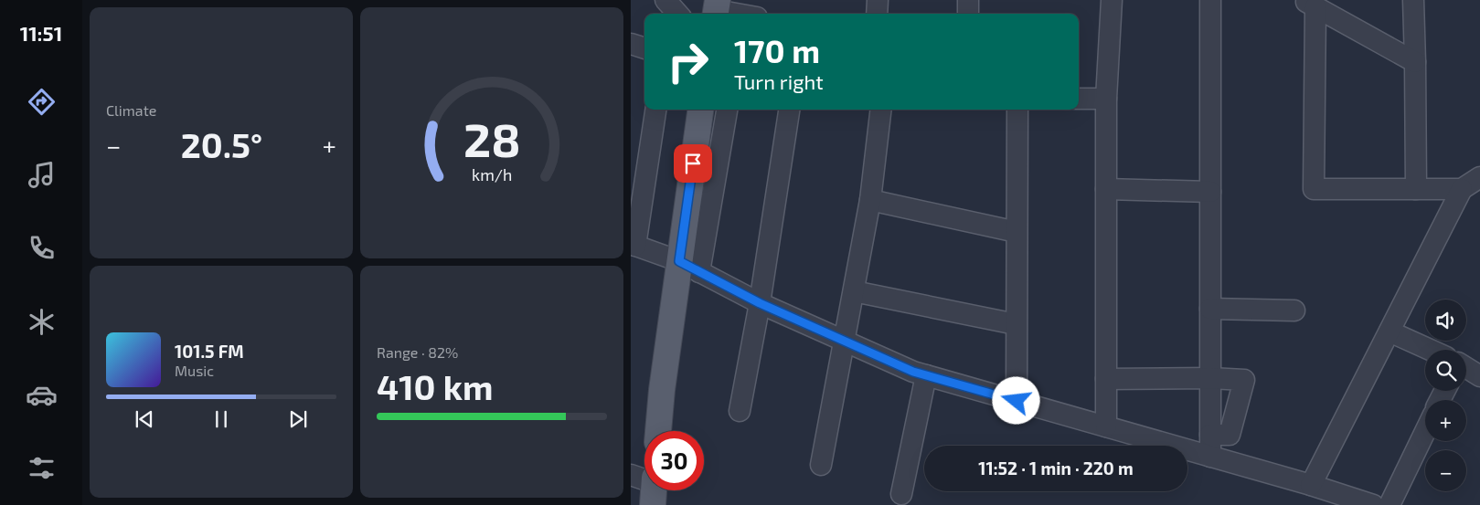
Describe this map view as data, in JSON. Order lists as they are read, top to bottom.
{
  "page": {
    "tabs": "11:51",
    "tile": [
      "Climate",
      ["Range · 82%", "410 km"]
    ],
    "turn": ["170 m", "Turn right"],
    "heat": ["−", "20.5°", "+"],
    "map_buttons": ["+", "−"],
    "song": ["101.5 FM", "Music"],
    "limit": "30",
    "trip": "11:52 · 1 min · 220 m",
    "gauge": ["28", "km/h"]
  }
}
